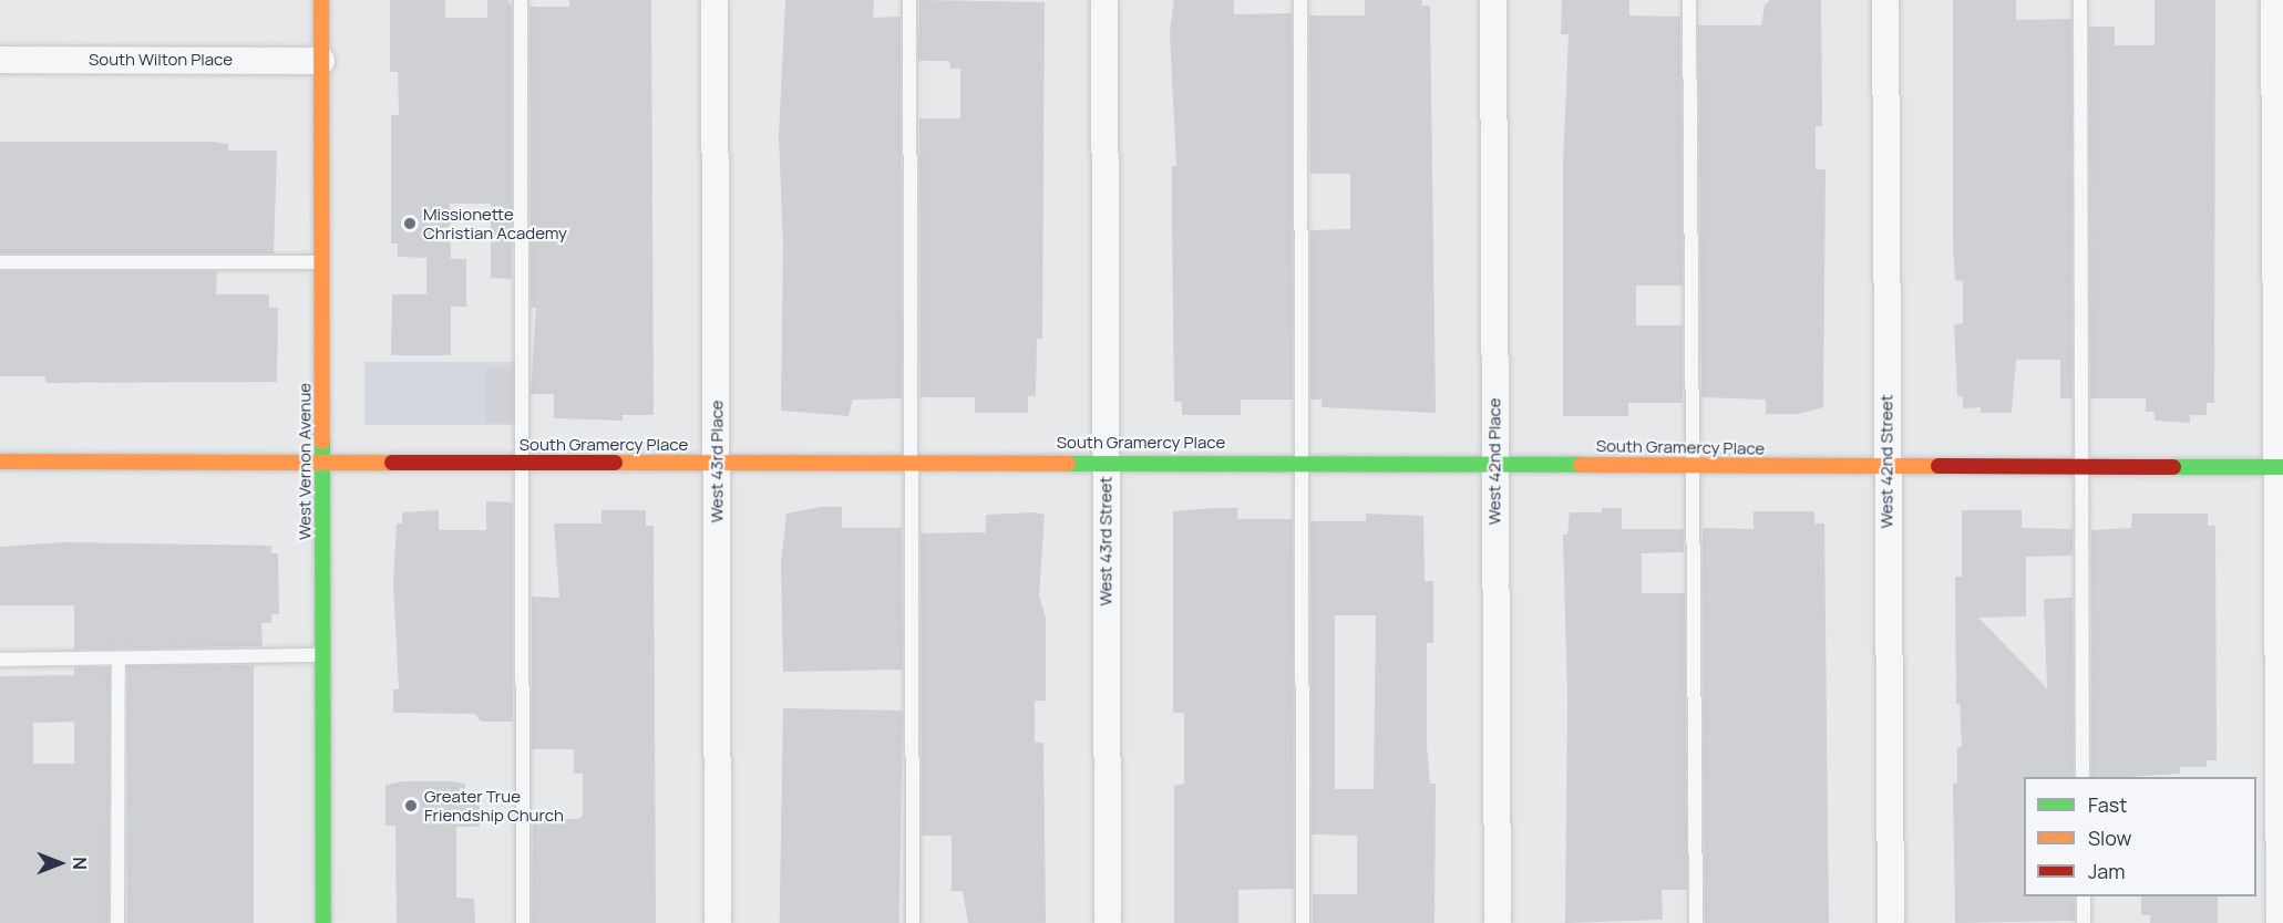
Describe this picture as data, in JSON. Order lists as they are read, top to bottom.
{
  "streets": {
    "street": [
      "South Wilton Place",
      "South Gramercy Place",
      "West Vernon Avenue",
      "West 43rd Place",
      "West 42nd Place",
      "West 42nd Street",
      "West 43rd Street"
    ]
  },
  "crossings": [
    ["South Wilton Place", "West Vernon Avenue"],
    ["South Gramercy Place", "West Vernon Avenue"],
    ["South Gramercy Place", "West 43rd Place"],
    ["South Gramercy Place", "West 42nd Place"],
    ["South Gramercy Place", "West 42nd Street"],
    ["South Gramercy Place", "West 43rd Street"]
  ],
  "places": ["Missionette Christian Academy", "Greater True Friendship Church"],
  "legend": ["Fast", "Slow", "Jam"],
  "north": "right"
}
